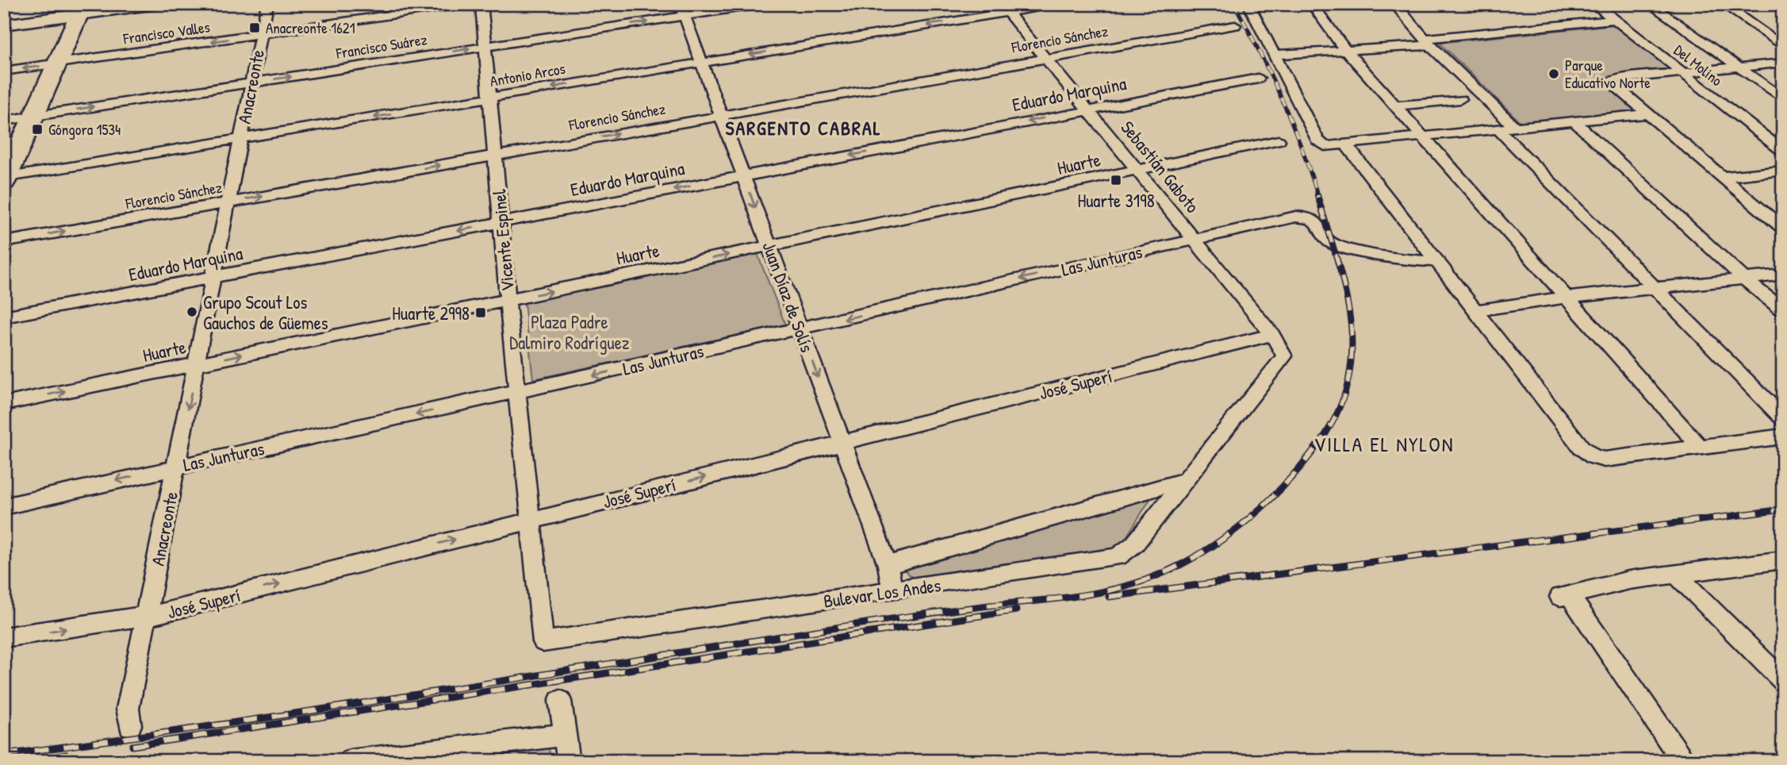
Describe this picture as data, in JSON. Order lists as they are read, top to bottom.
{
  "streets": {
    "street": [
      "Francisco Valles",
      "Florencio Sánchez",
      "Francisco Suárez",
      "Del Molino",
      "Antonio Arcos",
      "Anacreonte",
      "Eduardo Marquina",
      "Huarte",
      "Sebastián Gaboto",
      "Vicente Espinel",
      "Las Junturas",
      "Juan Díaz de Solís",
      "José Superí",
      "Bulevar Los Andes"
    ]
  },
  "crossings": [
    ["Francisco Valles", "Anacreonte"],
    ["Florencio Sánchez", "Anacreonte"],
    ["Florencio Sánchez", "Sebastián Gaboto"],
    ["Florencio Sánchez", "Vicente Espinel"],
    ["Florencio Sánchez", "Juan Díaz de Solís"],
    ["Francisco Suárez", "Anacreonte"],
    ["Francisco Suárez", "Vicente Espinel"],
    ["Francisco Suárez", "Juan Díaz de Solís"],
    ["Antonio Arcos", "Anacreonte"],
    ["Antonio Arcos", "Sebastián Gaboto"],
    ["Antonio Arcos", "Vicente Espinel"],
    ["Antonio Arcos", "Juan Díaz de Solís"],
    ["Anacreonte", "Eduardo Marquina"],
    ["Anacreonte", "Huarte"],
    ["Anacreonte", "Las Junturas"],
    ["Anacreonte", "José Superí"],
    ["Eduardo Marquina", "Sebastián Gaboto"],
    ["Eduardo Marquina", "Vicente Espinel"],
    ["Eduardo Marquina", "Juan Díaz de Solís"],
    ["Huarte", "Sebastián Gaboto"],
    ["Huarte", "Vicente Espinel"],
    ["Huarte", "Juan Díaz de Solís"],
    ["Sebastián Gaboto", "Las Junturas"],
    ["Sebastián Gaboto", "José Superí"],
    ["Sebastián Gaboto", "Bulevar Los Andes"],
    ["Vicente Espinel", "Las Junturas"],
    ["Vicente Espinel", "José Superí"],
    ["Vicente Espinel", "Bulevar Los Andes"],
    ["Las Junturas", "Juan Díaz de Solís"],
    ["Juan Díaz de Solís", "José Superí"],
    ["Juan Díaz de Solís", "Bulevar Los Andes"]
  ],
  "one_way": [
    "Francisco Valles",
    "Florencio Sánchez",
    "Francisco Suárez",
    "Antonio Arcos",
    "Eduardo Marquina",
    "Huarte",
    "Las Junturas",
    "José Superí"
  ],
  "districts": ["SARGENTO CABRAL", "VILLA EL NYLON"],
  "parks": ["Plaza Padre Dalmiro Rodríguez"],
  "places": {
    "transit": [
      "Anacreonte 1621",
      "Góngora 1534",
      "Huarte 3198",
      "Huarte 2998"
    ],
    "other": ["Parque Educativo Norte", "Grupo Scout Los Gauchos de Güemes"]
  }
}
